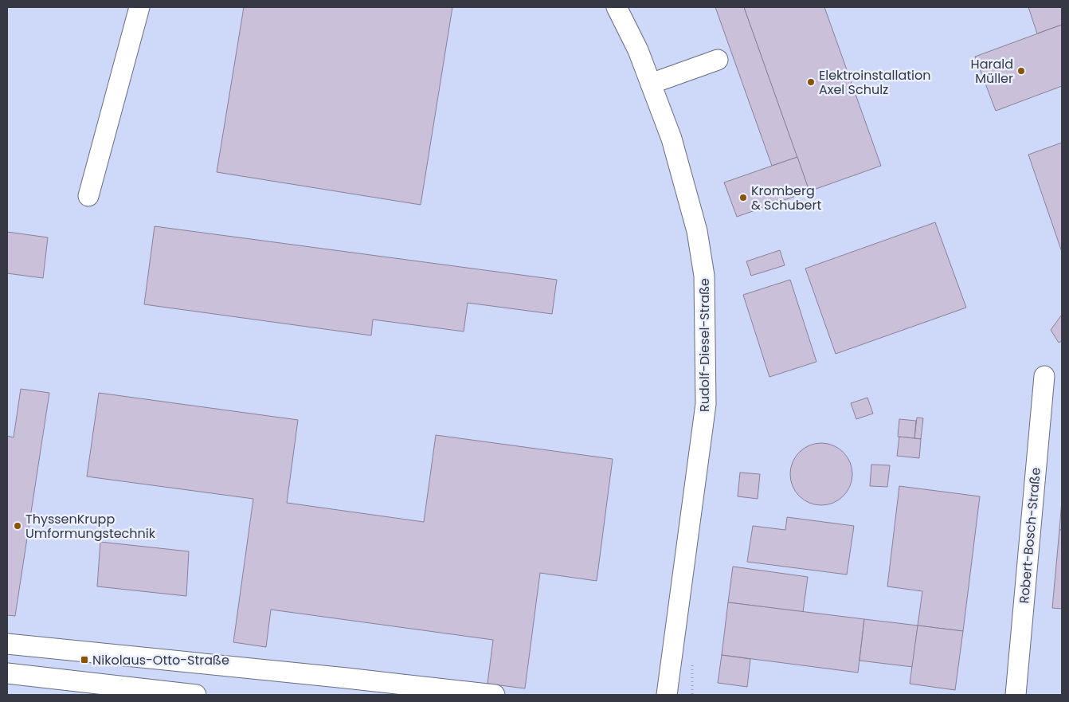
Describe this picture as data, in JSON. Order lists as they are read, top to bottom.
{
  "streets": {
    "street": ["Rudolf-Diesel-Straße", "Robert-Bosch-Straße"]
  },
  "places": {
    "other": [
      "Harald Müller",
      "Elektroinstallation Axel Schulz",
      "Kromberg & Schubert",
      "ThyssenKrupp Umformungstechnik"
    ],
    "transit": ["Nikolaus-Otto-Straße"]
  }
}
